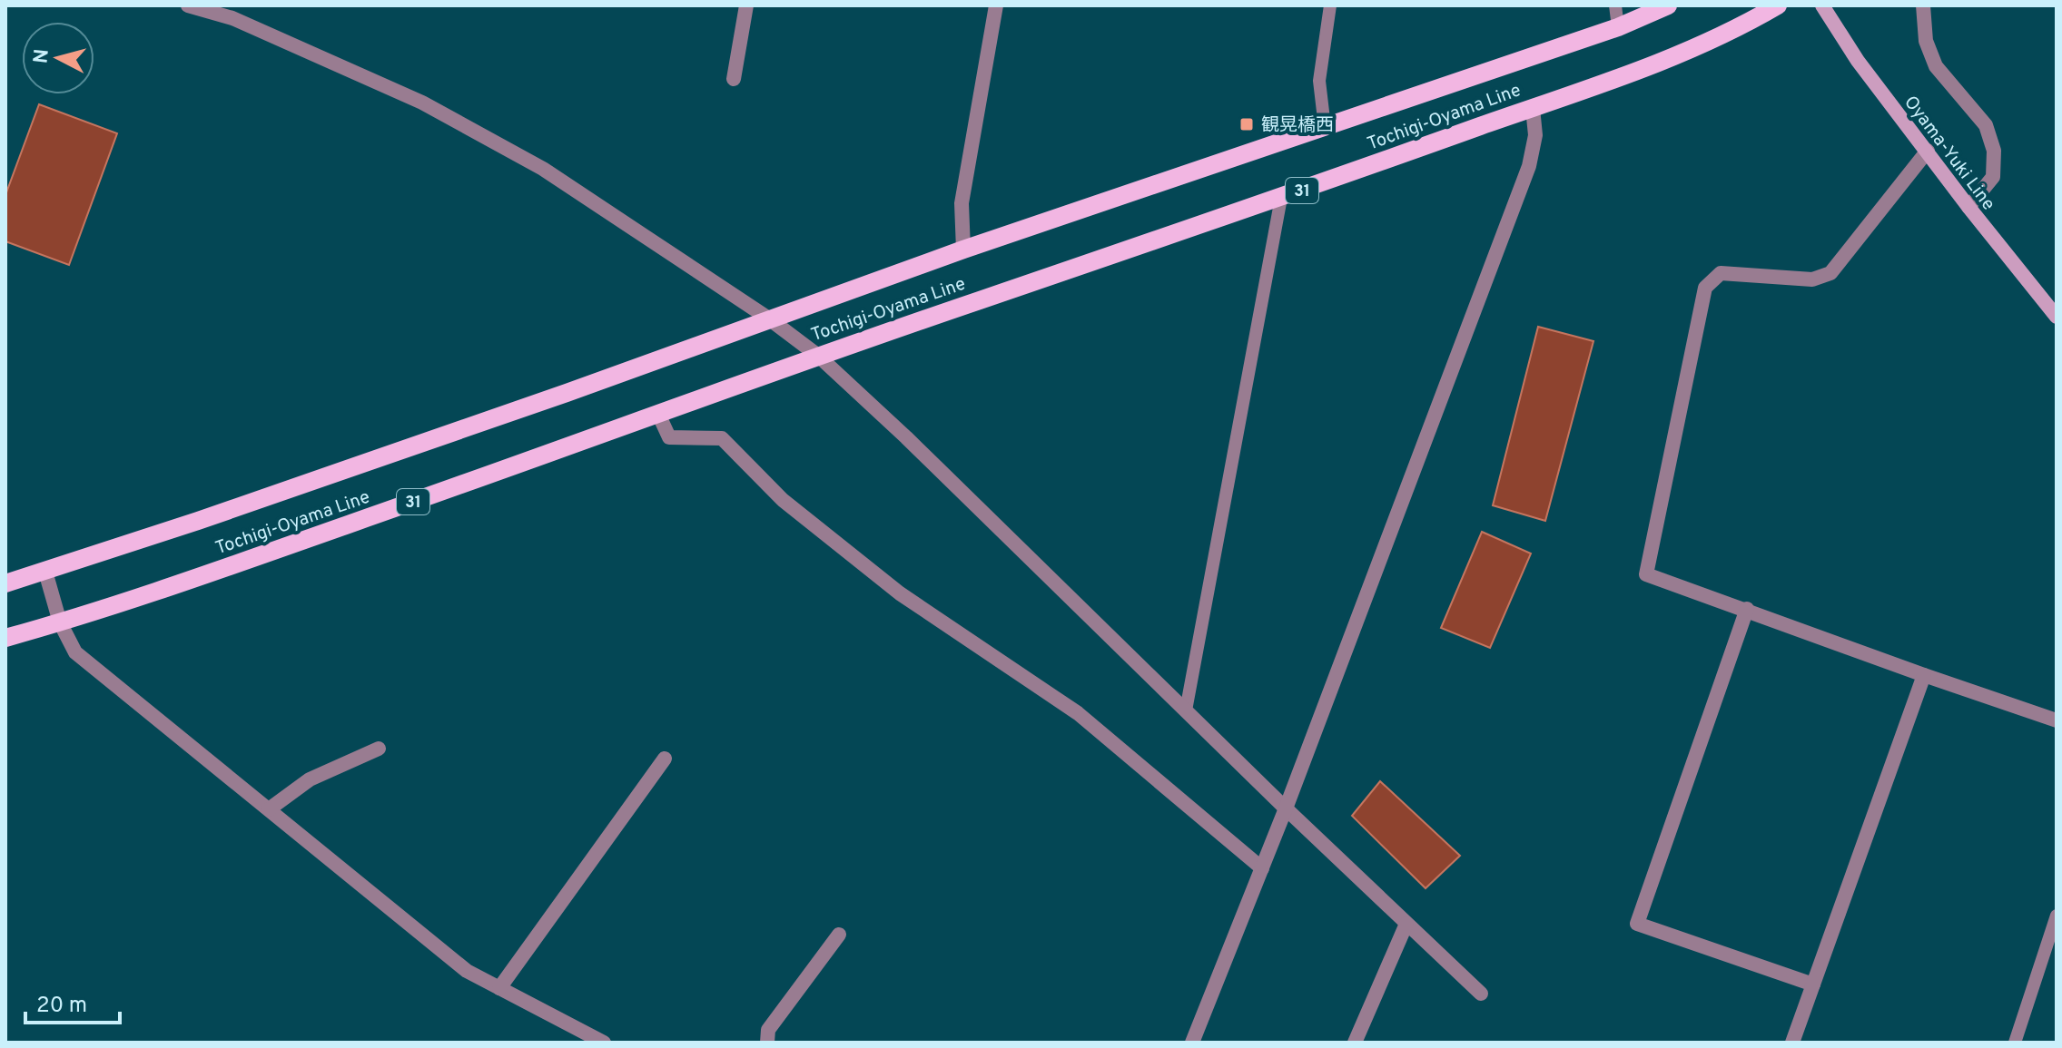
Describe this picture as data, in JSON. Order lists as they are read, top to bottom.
{
  "streets": {
    "main road": ["Tochigi-Oyama Line", "Oyama-Yuki Line", "31"]
  },
  "places": {
    "transit": ["観晃橋西"]
  },
  "scale_bar": "20 m",
  "north": "left"
}
